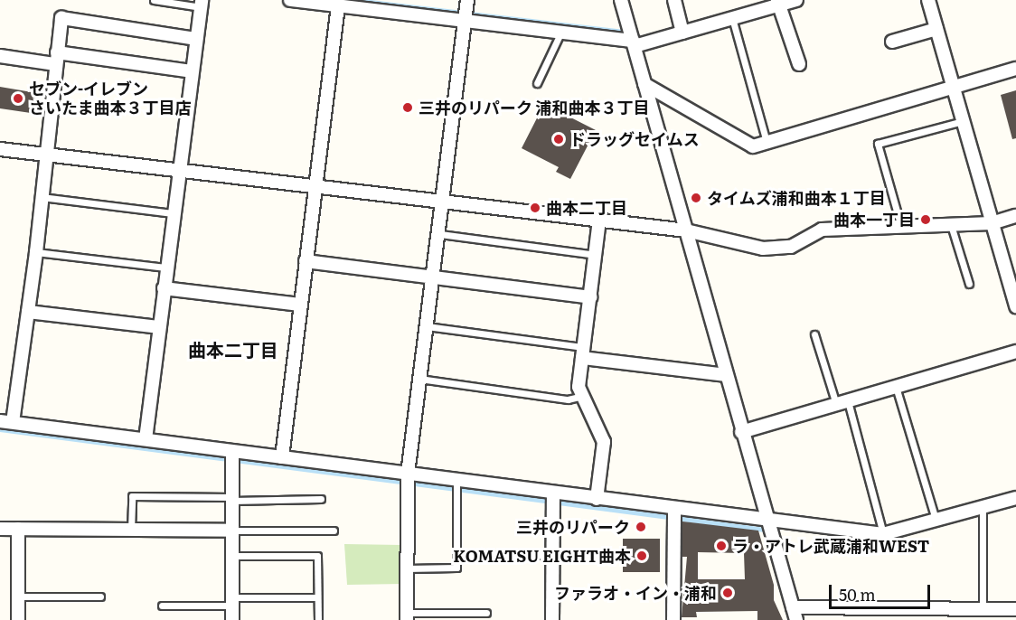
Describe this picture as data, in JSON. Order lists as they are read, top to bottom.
{
  "districts": ["曲本二丁目"],
  "places": [
    "セブン-イレブン さいたま曲本３丁目店",
    "三井のリパーク 浦和曲本３丁目",
    "ドラッグセイムス",
    "タイムズ浦和曲本１丁目",
    "曲本二丁目",
    "曲本一丁目",
    "三井のリパーク",
    "ラ・アトレ武蔵浦和WEST",
    "KOMATSU EIGHT曲本",
    "ファラオ・イン・浦和"
  ],
  "scale_bar": "50 m"
}
